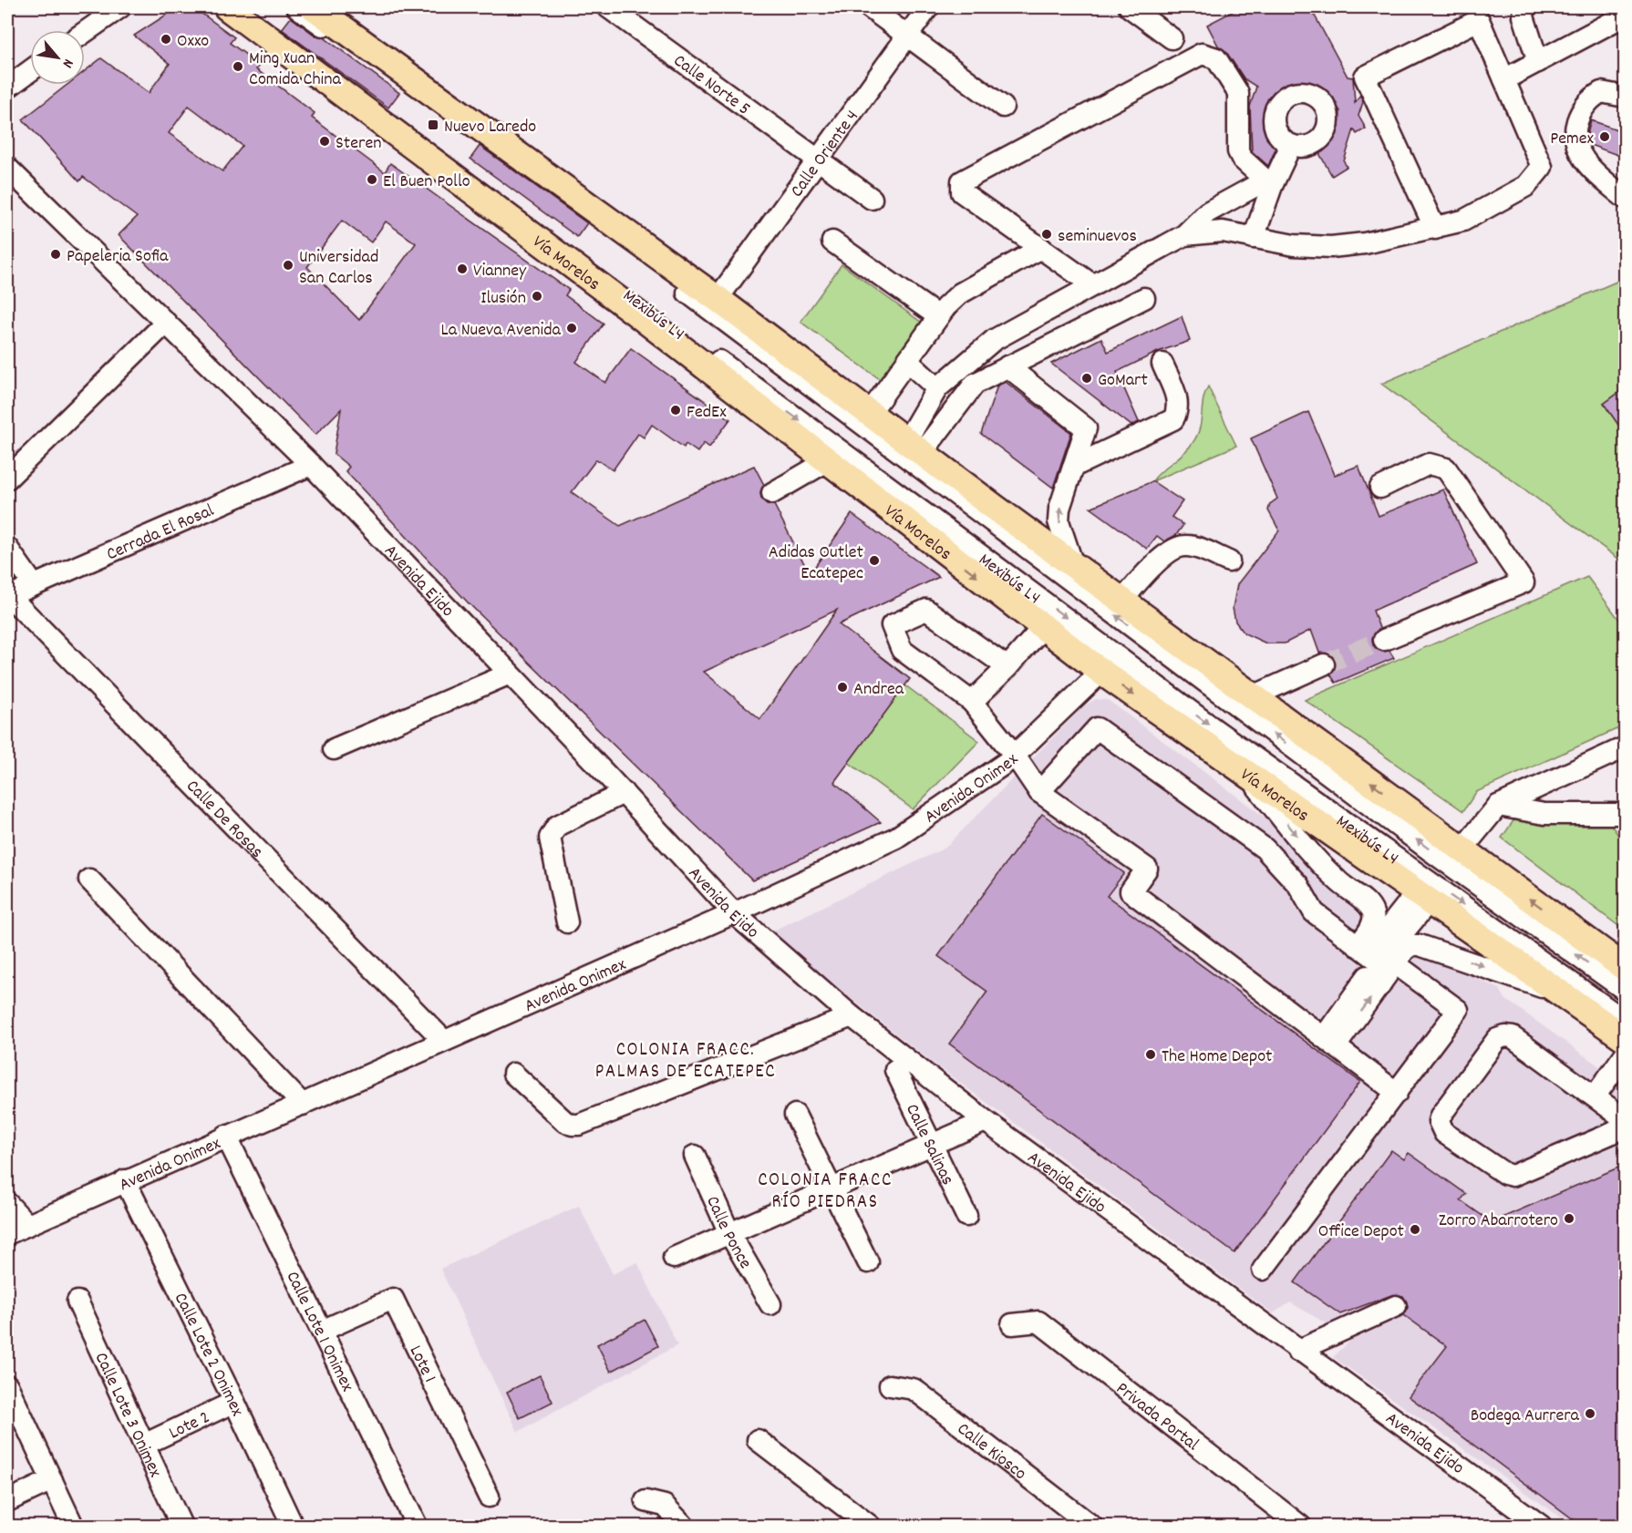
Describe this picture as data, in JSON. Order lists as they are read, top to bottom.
{
  "streets": {
    "main road": ["Vía Morelos"],
    "street": [
      "Calle Norte 5",
      "Calle Oriente 4",
      "Mexibús L4",
      "Cerrada El Rosal",
      "Avenida Ejido",
      "Avenida Onimex",
      "Calle De Rosas",
      "Calle Salinas",
      "Calle Ponce",
      "Calle Lote 1 Onimex",
      "Calle Lote 2 Onimex",
      "Lote 1",
      "Calle Lote 3 Onimex",
      "Privada Portal",
      "Lote 2",
      "Calle Kiosco"
    ]
  },
  "crossings": [
    ["Calle Norte 5", "Calle Oriente 4"],
    ["Vía Morelos", "Mexibús L4"],
    ["Vía Morelos", "Avenida Onimex"],
    ["Cerrada El Rosal", "Avenida Ejido"],
    ["Cerrada El Rosal", "Calle De Rosas"],
    ["Avenida Ejido", "Avenida Onimex"],
    ["Avenida Onimex", "Calle De Rosas"],
    ["Avenida Onimex", "Calle Lote 1 Onimex"],
    ["Avenida Onimex", "Calle Lote 2 Onimex"],
    ["Calle Lote 1 Onimex", "Lote 1"],
    ["Calle Lote 2 Onimex", "Lote 2"],
    ["Calle Lote 3 Onimex", "Lote 2"]
  ],
  "districts": ["COLONIA FRACC. PALMAS DE ECATEPEC", "COLONIA FRACC RÍO PIEDRAS"],
  "places": {
    "other": [
      "Oxxo",
      "Ming Xuan Comida China",
      "Pemex",
      "Steren",
      "El Buen Pollo",
      "seminuevos",
      "Papeleria Sofia",
      "Universidad San Carlos",
      "Vianney",
      "Ilusión",
      "La Nueva Avenida",
      "GoMart",
      "FedEx",
      "Adidas Outlet Ecatepec",
      "Andrea",
      "The Home Depot",
      "Zorro Abarrotero",
      "Office Depot",
      "Bodega Aurrera"
    ],
    "transit": ["Nuevo Laredo"]
  },
  "north": "bottom right"
}
